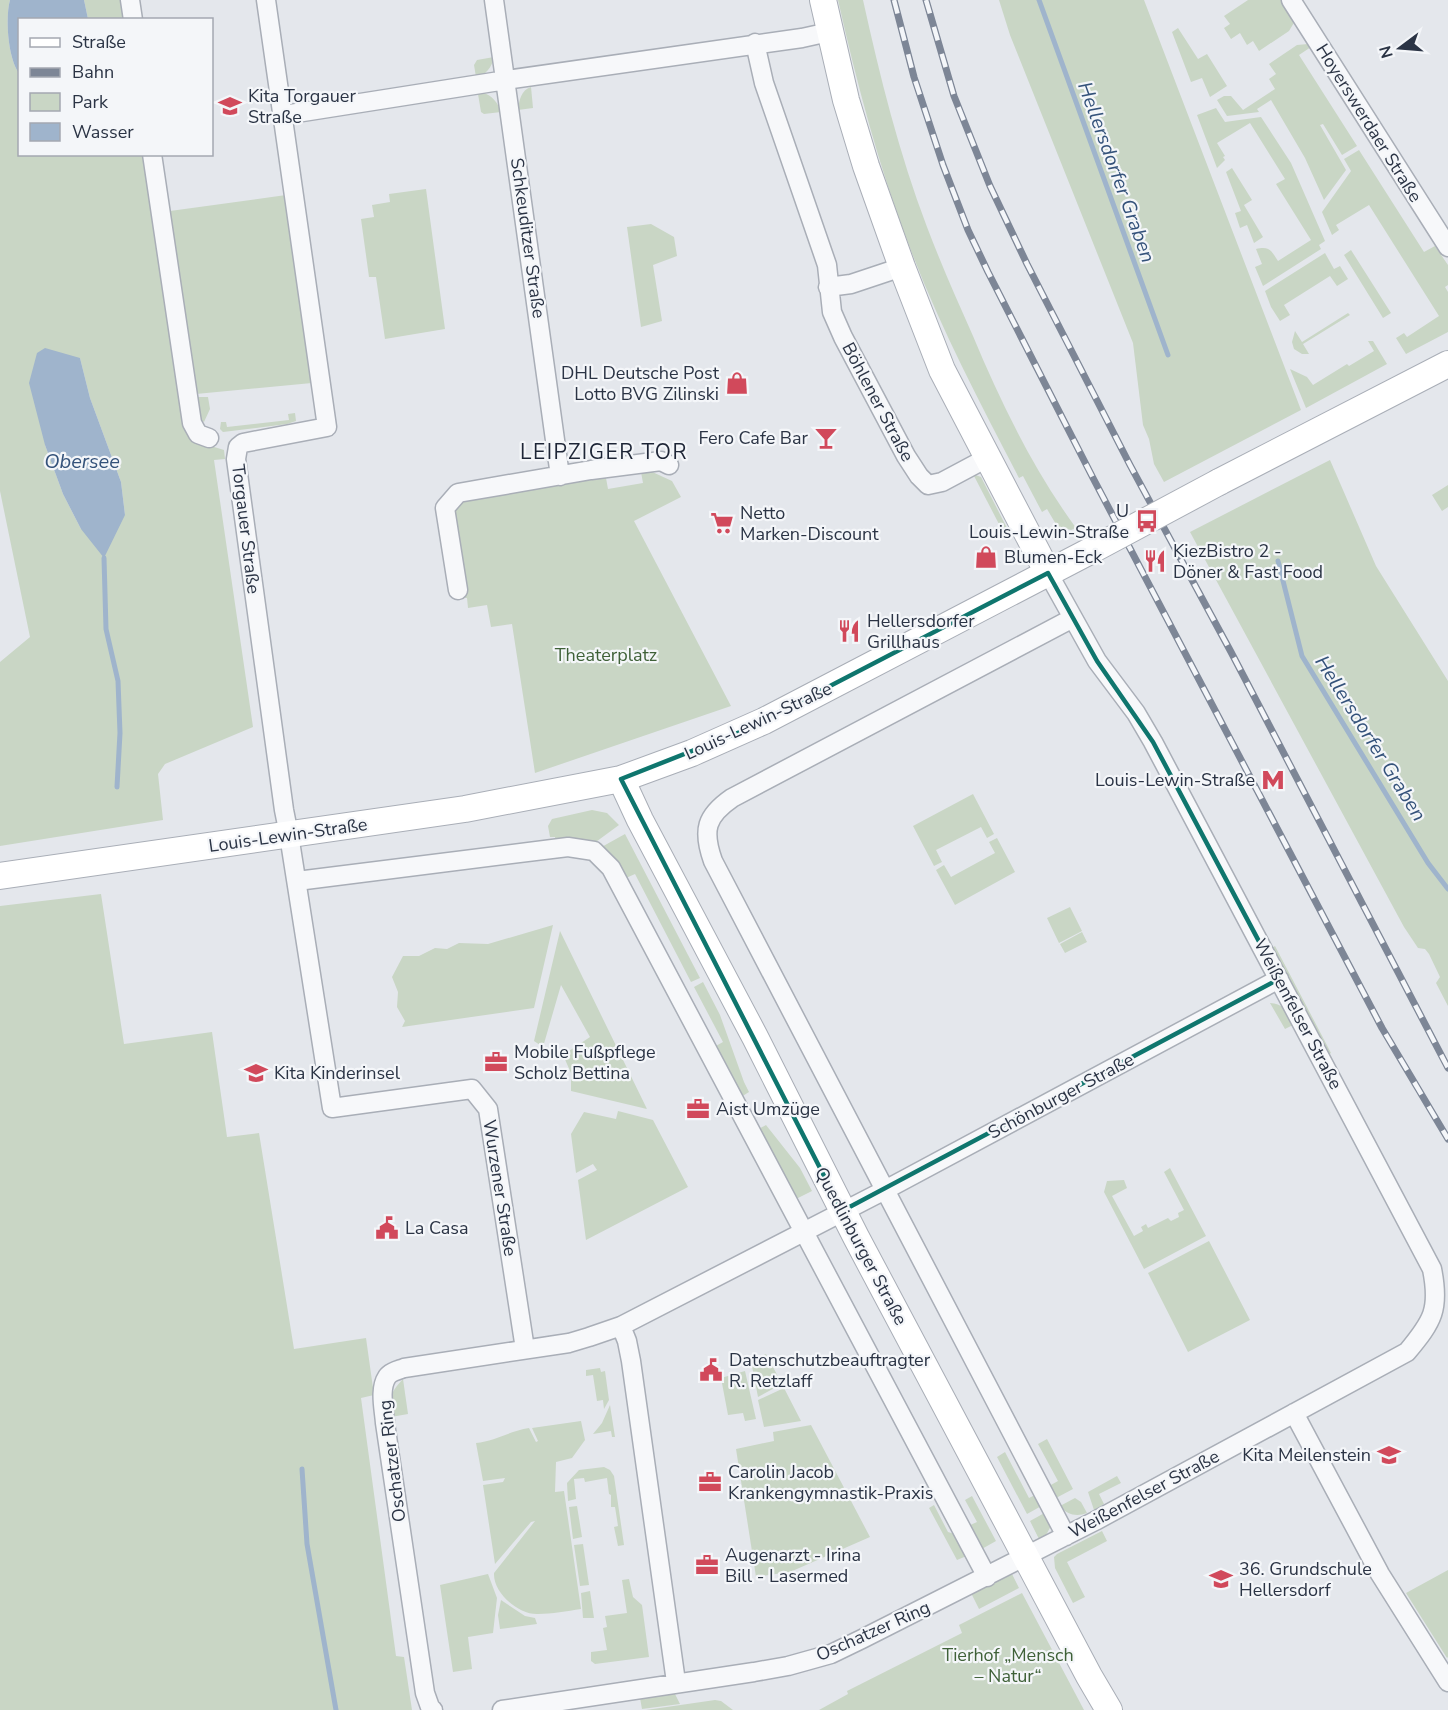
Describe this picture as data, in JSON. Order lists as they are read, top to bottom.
{
  "streets": {
    "street": [
      "Hoyerswerdaer Straße",
      "Schkeuditzer Straße",
      "Böhlener Straße",
      "Torgauer Straße",
      "Louis-Lewin-Straße",
      "Weißenfelser Straße",
      "Schönburger Straße",
      "Wurzener Straße",
      "Quedlinburger Straße",
      "Oschatzer Ring"
    ]
  },
  "crossings": [
    ["Torgauer Straße", "Louis-Lewin-Straße"],
    ["Torgauer Straße", "Wurzener Straße"],
    ["Louis-Lewin-Straße", "Weißenfelser Straße"],
    ["Louis-Lewin-Straße", "Wurzener Straße"],
    ["Louis-Lewin-Straße", "Quedlinburger Straße"],
    ["Weißenfelser Straße", "Schönburger Straße"],
    ["Weißenfelser Straße", "Quedlinburger Straße"],
    ["Weißenfelser Straße", "Oschatzer Ring"],
    ["Schönburger Straße", "Quedlinburger Straße"],
    ["Schönburger Straße", "Oschatzer Ring"],
    ["Wurzener Straße", "Oschatzer Ring"],
    ["Quedlinburger Straße", "Oschatzer Ring"]
  ],
  "districts": ["LEIPZIGER TOR"],
  "water": ["Hellersdorfer Graben", "Obersee"],
  "parks": ["Theaterplatz", "Tierhof „Mensch – Natur“"],
  "places": {
    "school or university": [
      "Kita Torgauer Straße",
      "Kita Kinderinsel",
      "Kita Meilenstein",
      "36. Grundschule Hellersdorf"
    ],
    "shop": ["DHL Deutsche Post Lotto BVG Zilinski", "Blumen-Eck"],
    "bar": ["Fero Cafe Bar"],
    "bus stop": ["U Louis-Lewin-Straße"],
    "supermarket": ["Netto Marken-Discount"],
    "restaurant": ["KiezBistro 2 - Döner & Fast Food", "Hellersdorfer Grillhaus"],
    "metro station": ["Louis-Lewin-Straße"],
    "office": [
      "Mobile Fußpflege Scholz Bettina",
      "Aist Umzüge",
      "Carolin Jacob Krankengymnastik-Praxis",
      "Augenarzt - Irina Bill - Lasermed"
    ],
    "public building": ["La Casa", "Datenschutzbeauftragter R. Retzlaff"]
  },
  "legend": [
    "Straße",
    "Bahn",
    "Park",
    "Wasser"
  ],
  "north": "left"
}
